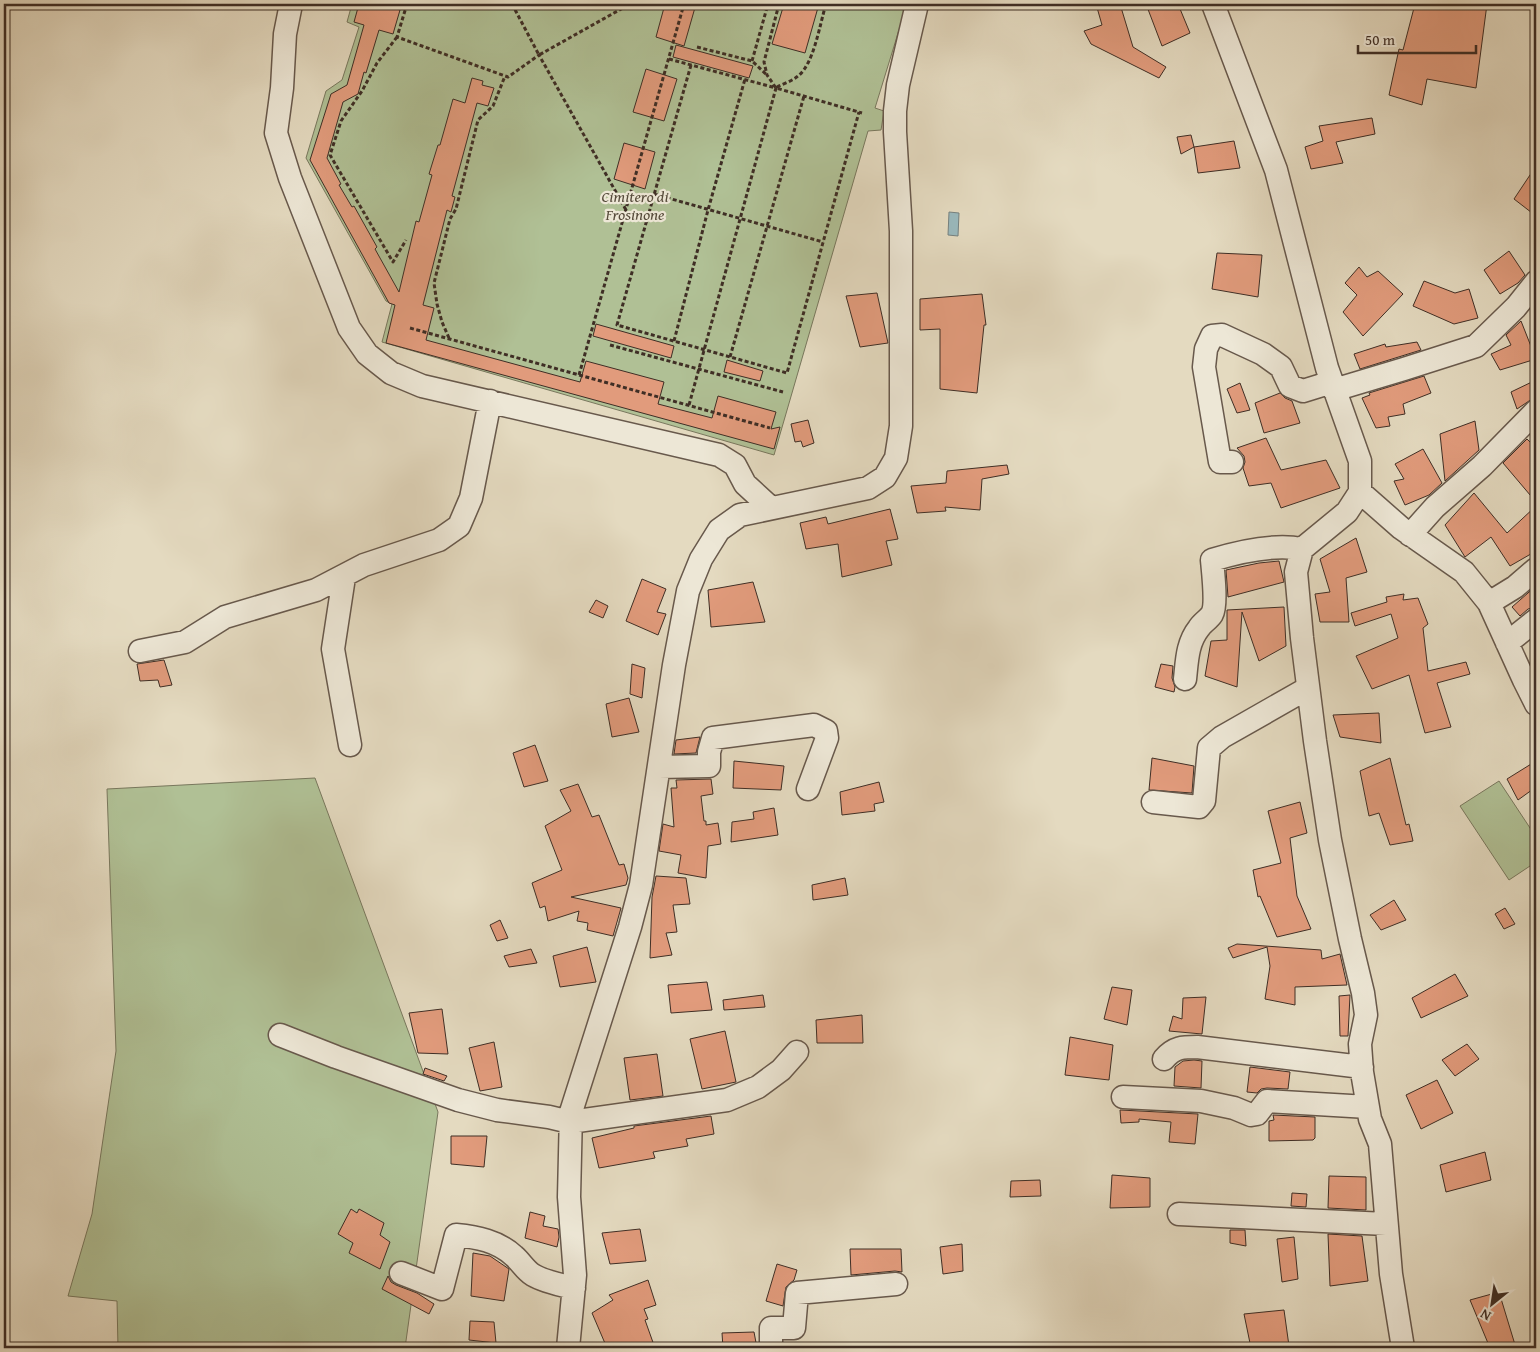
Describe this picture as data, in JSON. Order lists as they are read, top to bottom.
{
  "parks": ["Cimitero di Frosinone"],
  "scale_bar": "50 m",
  "north": "bottom left"
}
